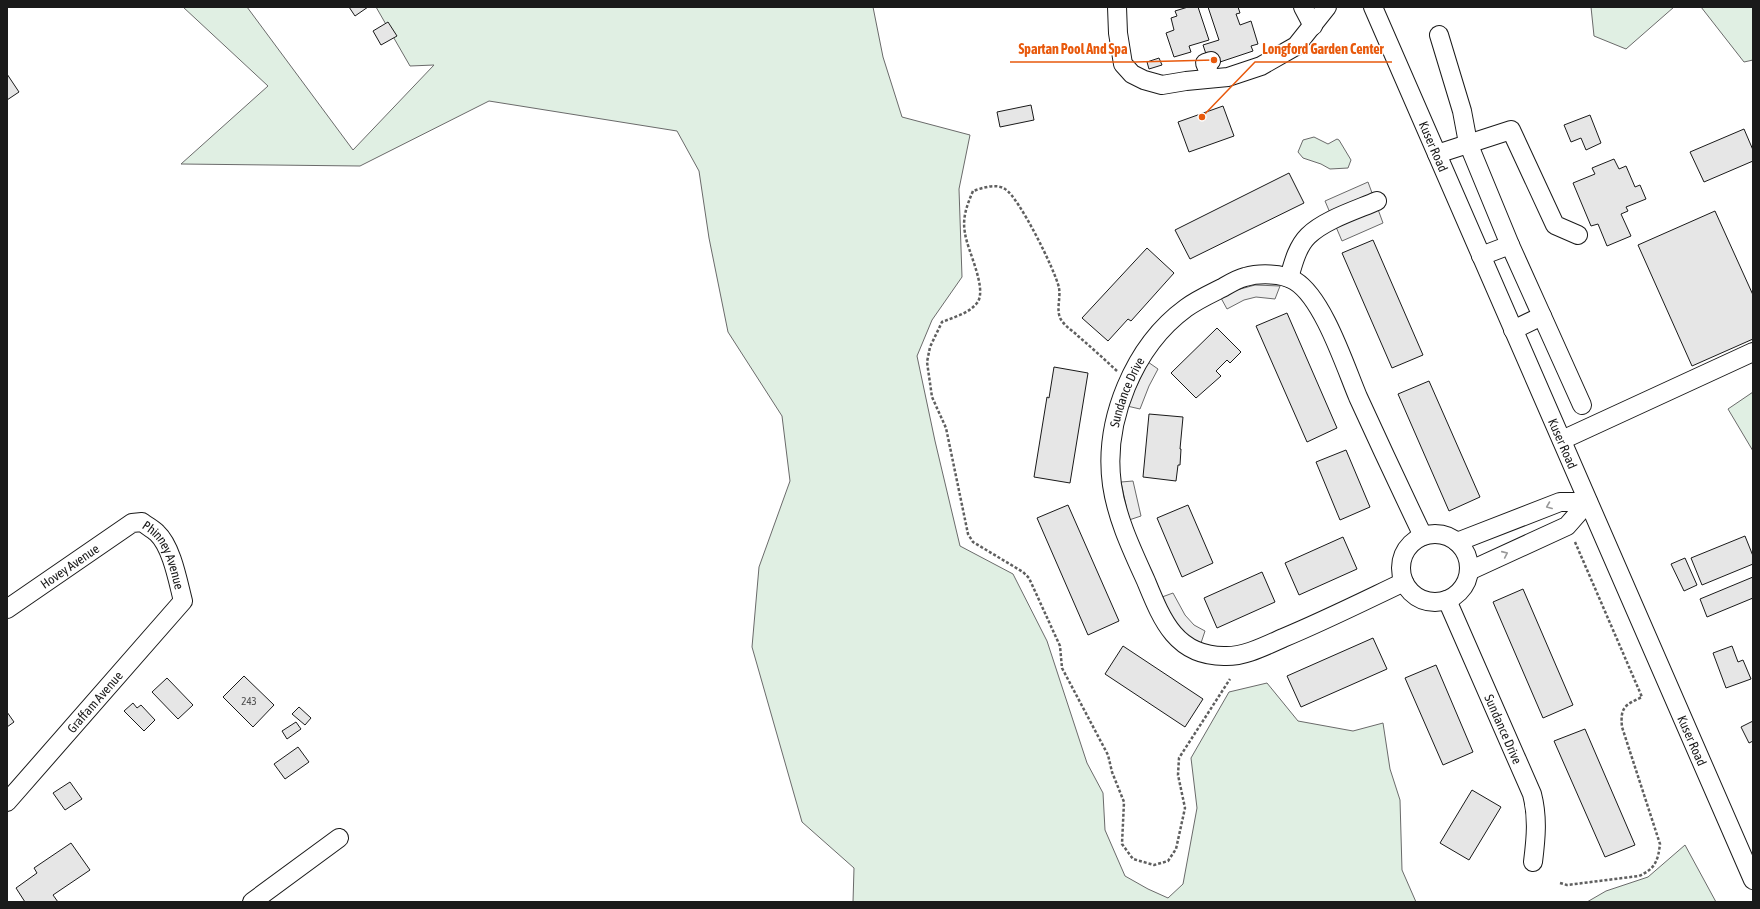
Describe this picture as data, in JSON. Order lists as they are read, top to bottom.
{
  "streets": {
    "street": [
      "Kuser Road",
      "Sundance Drive",
      "Phinney Avenue",
      "Hovey Avenue",
      "Graffam Avenue"
    ]
  },
  "crossings": [
    ["Phinney Avenue", "Hovey Avenue"],
    ["Phinney Avenue", "Graffam Avenue"]
  ],
  "places": ["Spartan Pool And Spa", "Longford Garden Center"],
  "house_numbers": ["243"]
}
